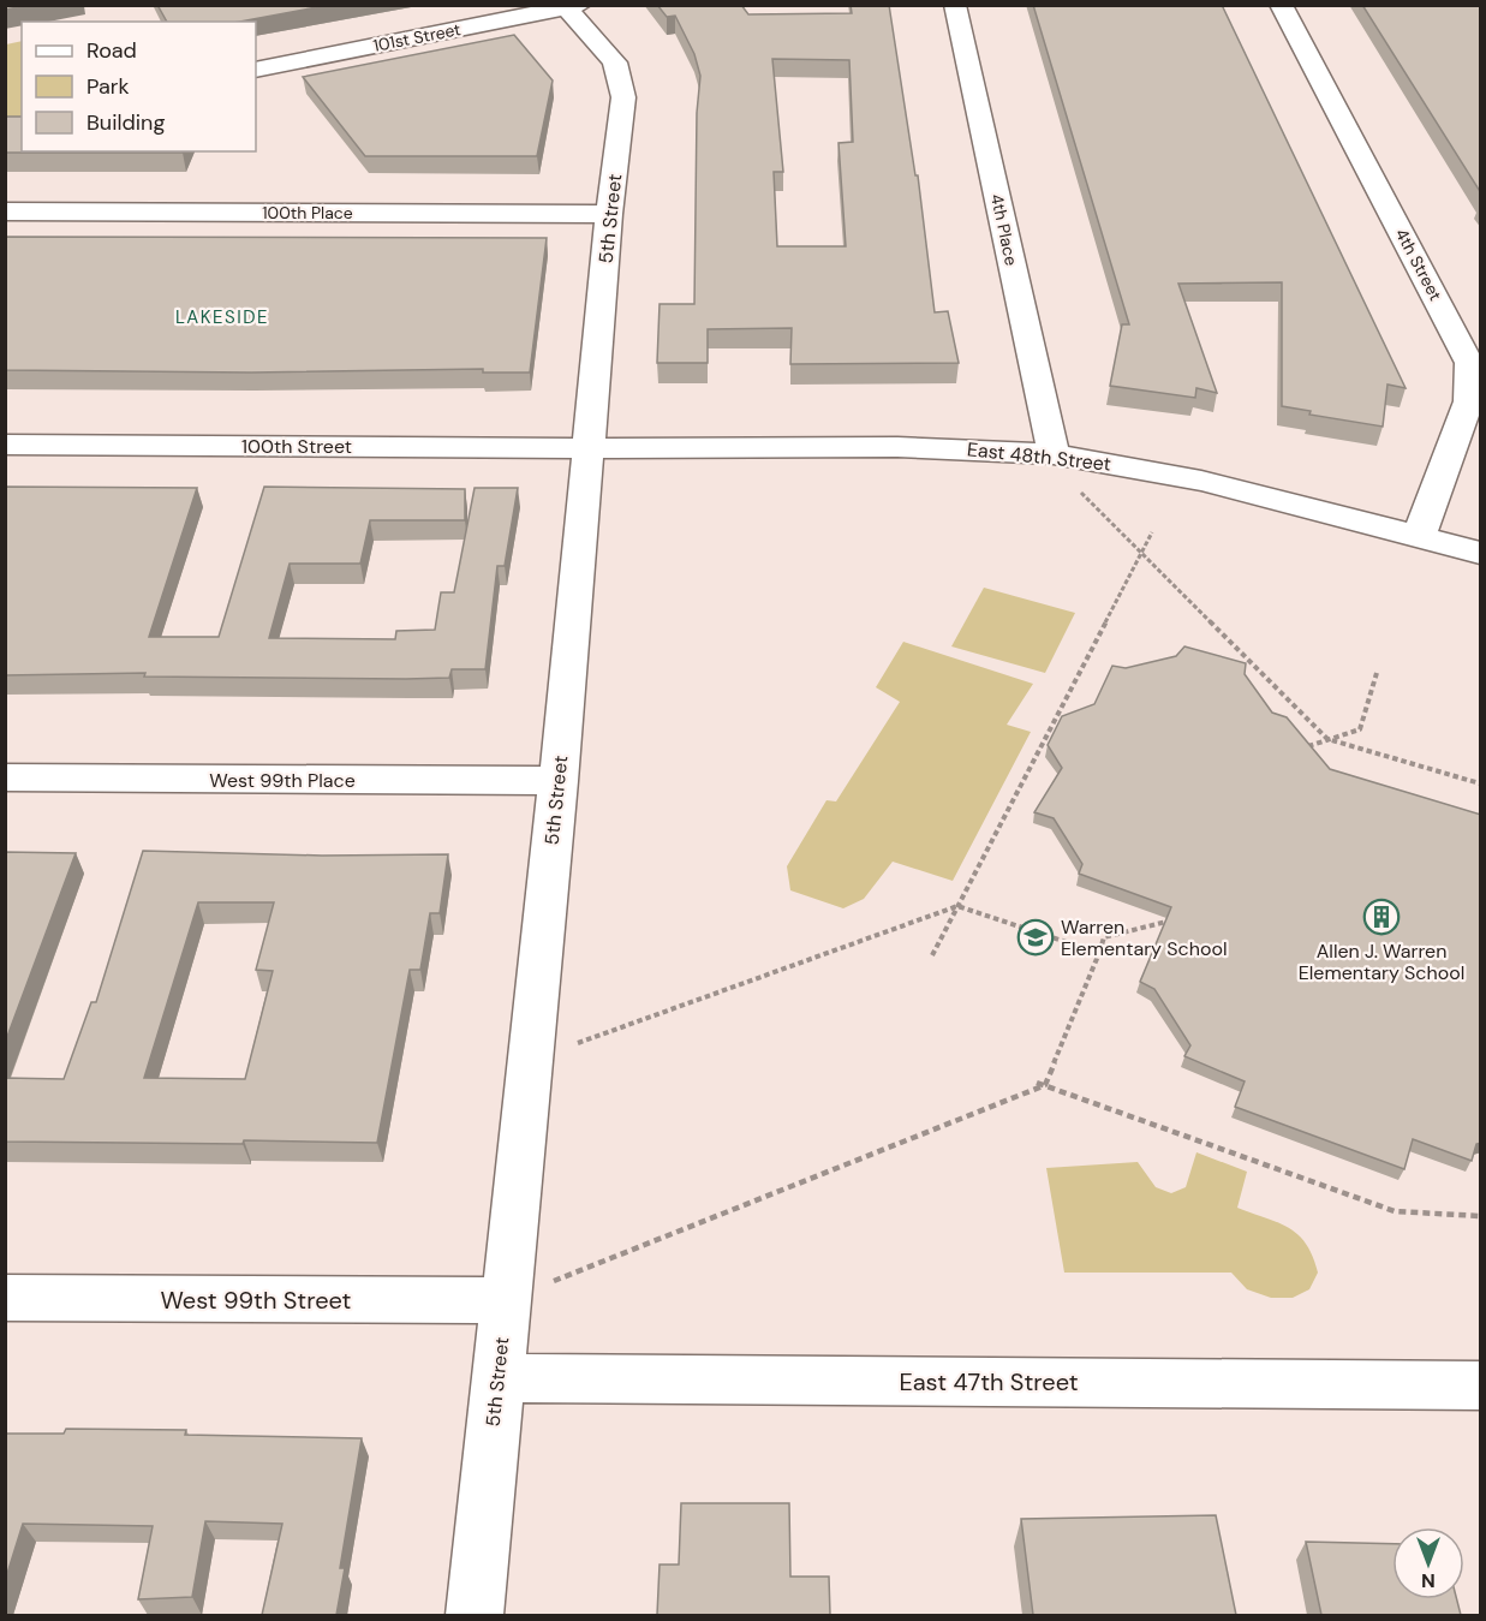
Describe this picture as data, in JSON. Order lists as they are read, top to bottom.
{
  "streets": {
    "street": [
      "101st Street",
      "100th Place",
      "5th Street",
      "4th Place",
      "4th Street",
      "100th Street",
      "East 48th Street",
      "West 99th Place",
      "West 99th Street",
      "East 47th Street"
    ]
  },
  "crossings": [
    ["101st Street", "5th Street"],
    ["100th Place", "5th Street"],
    ["5th Street", "100th Street"],
    ["5th Street", "East 48th Street"],
    ["5th Street", "West 99th Place"],
    ["5th Street", "West 99th Street"],
    ["5th Street", "East 47th Street"],
    ["4th Place", "East 48th Street"],
    ["4th Street", "East 48th Street"],
    ["100th Street", "East 48th Street"]
  ],
  "districts": ["LAKESIDE"],
  "places": {
    "building": ["Allen J. Warren Elementary School"],
    "school or university": ["Warren Elementary School"]
  },
  "legend": ["Road", "Park", "Building"],
  "north": "bottom"
}
